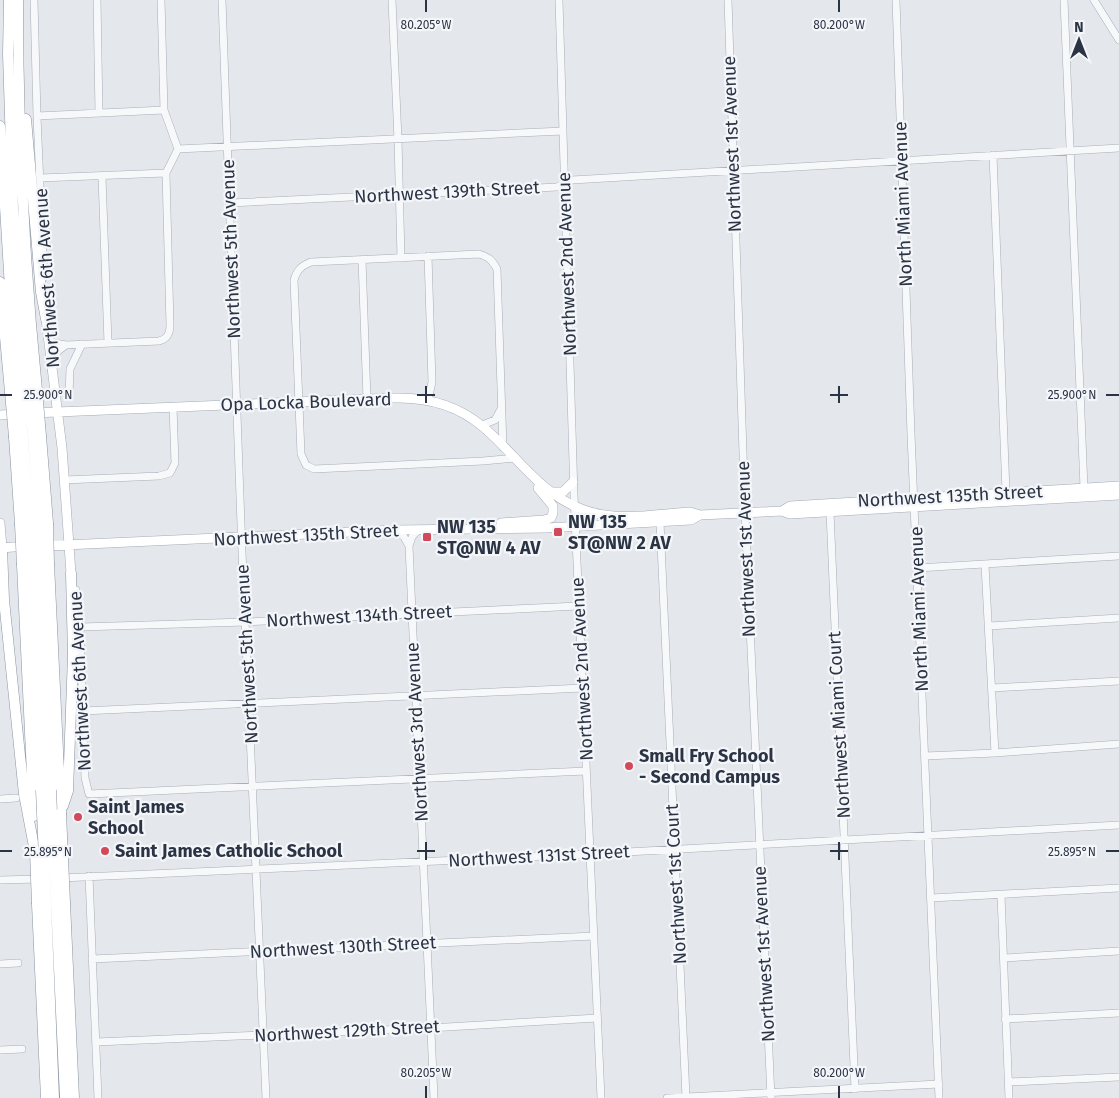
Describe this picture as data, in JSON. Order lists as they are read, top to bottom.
{
  "streets": {
    "main road": ["Northwest 6th Avenue", "Opa Locka Boulevard", "Northwest 135th Street"],
    "street": [
      "Northwest 1st Avenue",
      "Northwest 139th Street",
      "North Miami Avenue",
      "Northwest 5th Avenue",
      "Northwest 2nd Avenue",
      "Northwest 134th Street",
      "Northwest Miami Court",
      "Northwest 3rd Avenue",
      "Northwest 131st Street",
      "Northwest 1st Court",
      "Northwest 130th Street",
      "Northwest 129th Street"
    ]
  },
  "crossings": [
    ["Northwest 1st Avenue", "Northwest 139th Street"],
    ["Northwest 1st Avenue", "Northwest 135th Street"],
    ["Northwest 1st Avenue", "Northwest 131st Street"],
    ["Northwest 139th Street", "North Miami Avenue"],
    ["Northwest 139th Street", "Northwest 5th Avenue"],
    ["Northwest 139th Street", "Northwest 2nd Avenue"],
    ["North Miami Avenue", "Northwest 135th Street"],
    ["North Miami Avenue", "Northwest 131st Street"],
    ["Northwest 5th Avenue", "Northwest 6th Avenue"],
    ["Northwest 5th Avenue", "Opa Locka Boulevard"],
    ["Northwest 5th Avenue", "Northwest 135th Street"],
    ["Northwest 5th Avenue", "Northwest 134th Street"],
    ["Northwest 5th Avenue", "Northwest 131st Street"],
    ["Northwest 5th Avenue", "Northwest 130th Street"],
    ["Northwest 5th Avenue", "Northwest 129th Street"],
    ["Northwest 2nd Avenue", "Opa Locka Boulevard"],
    ["Northwest 2nd Avenue", "Northwest 135th Street"],
    ["Northwest 2nd Avenue", "Northwest 134th Street"],
    ["Northwest 2nd Avenue", "Northwest 131st Street"],
    ["Northwest 2nd Avenue", "Northwest 130th Street"],
    ["Northwest 2nd Avenue", "Northwest 129th Street"],
    ["Northwest 6th Avenue", "Opa Locka Boulevard"],
    ["Northwest 6th Avenue", "Northwest 135th Street"],
    ["Northwest 6th Avenue", "Northwest 134th Street"],
    ["Opa Locka Boulevard", "Northwest 135th Street"],
    ["Northwest 135th Street", "Northwest Miami Court"],
    ["Northwest 135th Street", "Northwest 1st Court"],
    ["Northwest 134th Street", "Northwest 3rd Avenue"],
    ["Northwest Miami Court", "Northwest 131st Street"],
    ["Northwest 3rd Avenue", "Northwest 131st Street"],
    ["Northwest 3rd Avenue", "Northwest 130th Street"],
    ["Northwest 3rd Avenue", "Northwest 129th Street"],
    ["Northwest 131st Street", "Northwest 1st Court"]
  ],
  "places": {
    "transit": ["NW 135 ST@NW 2 AV", "NW 135 ST@NW 4 AV"],
    "other": ["Small Fry School - Second Campus", "Saint James School", "Saint James Catholic School"]
  },
  "north": "top",
  "coordinates": [
    "80.205°W",
    "80.200°W",
    "25.900°N",
    "25.895°N"
  ]
}
